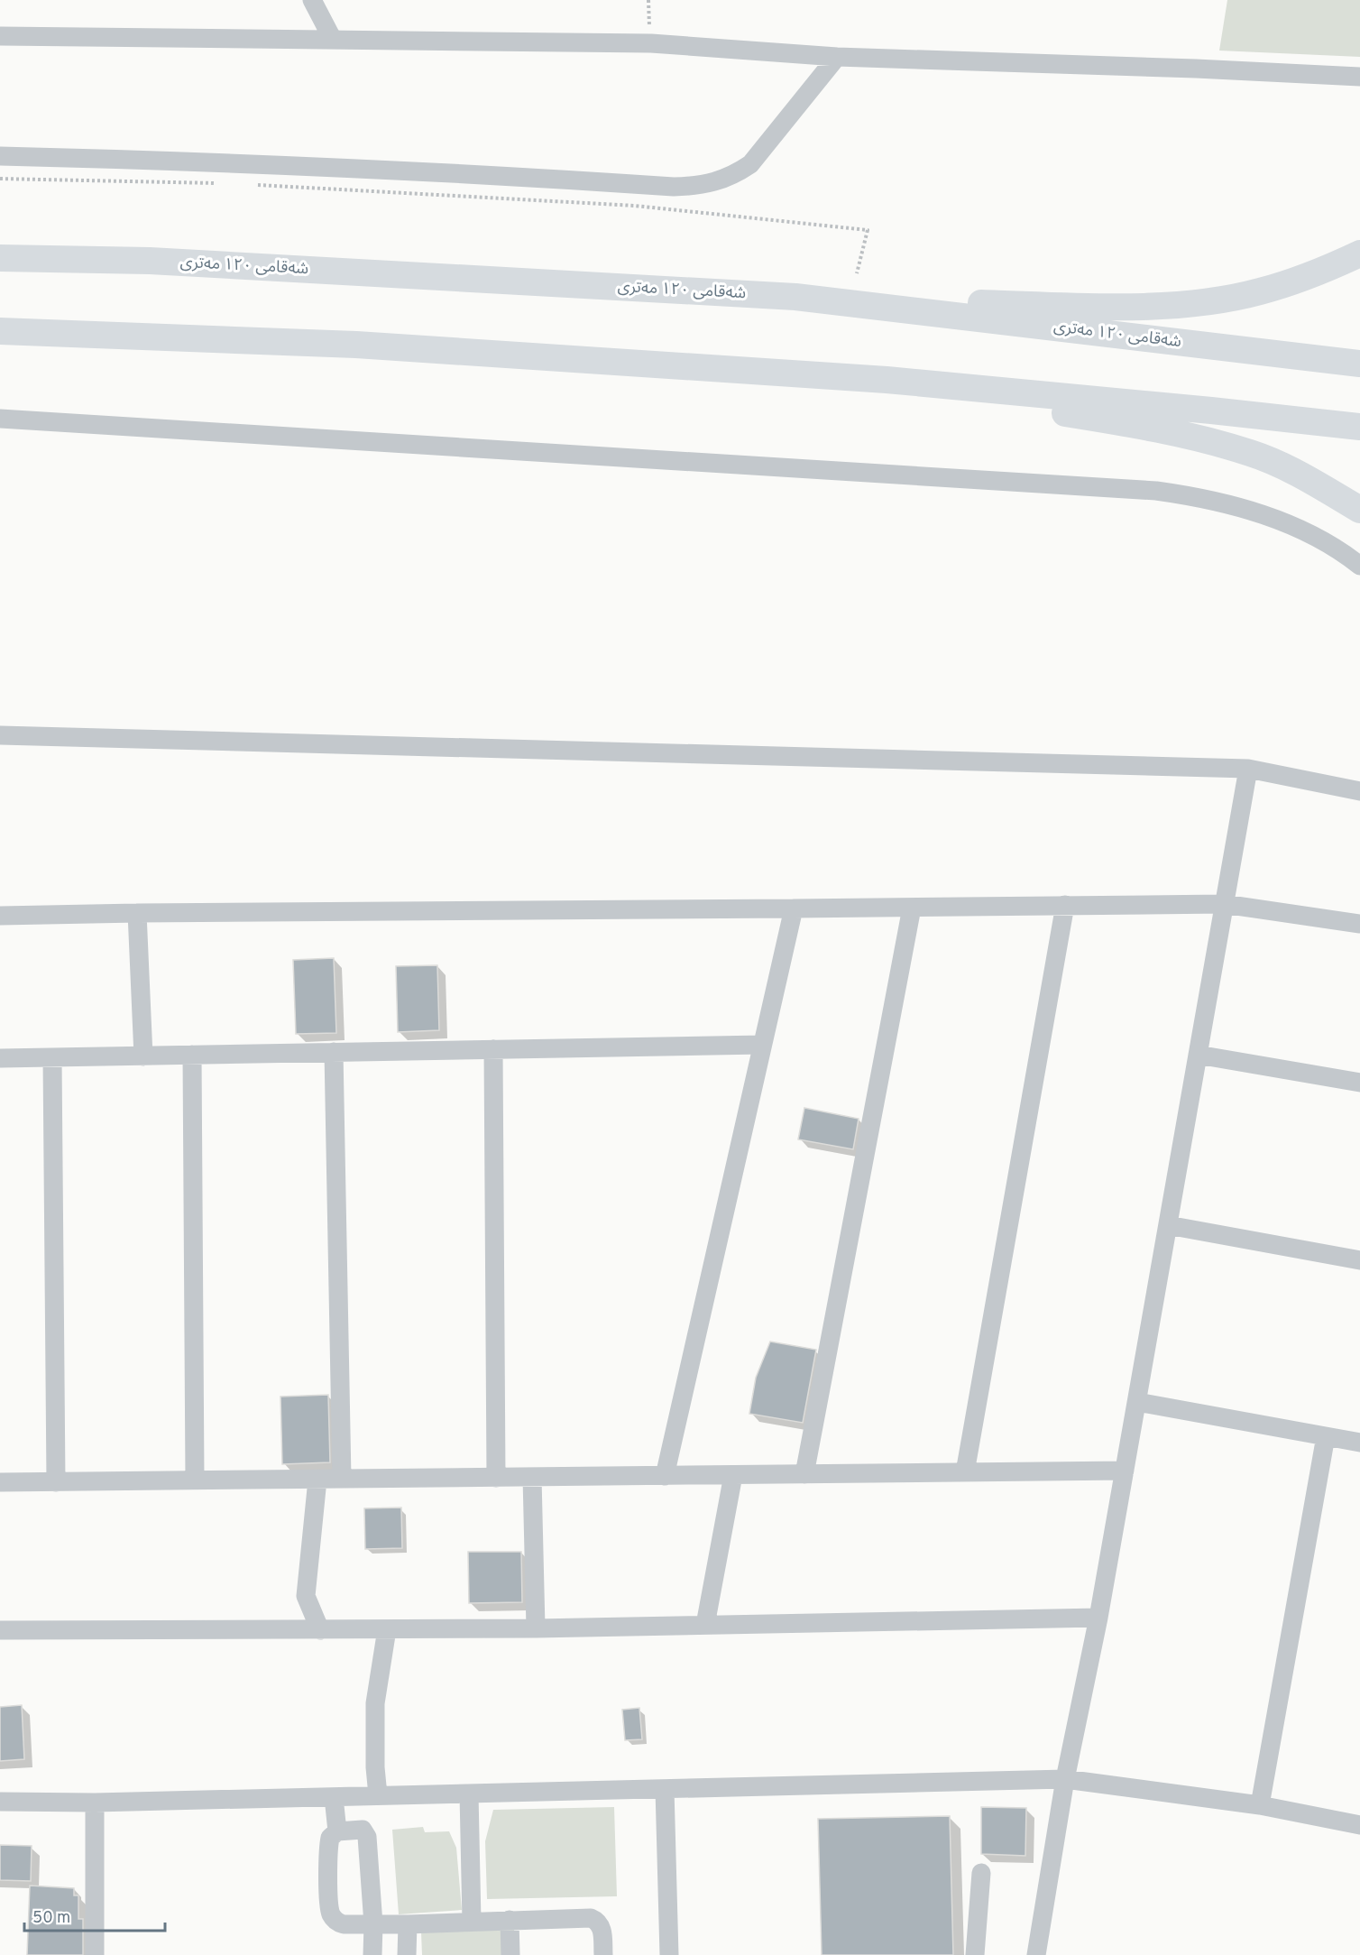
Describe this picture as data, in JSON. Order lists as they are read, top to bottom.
{
  "streets": {
    "highway": ["شەقامی ١٢٠ مەتری"]
  },
  "scale_bar": "50 m"
}
